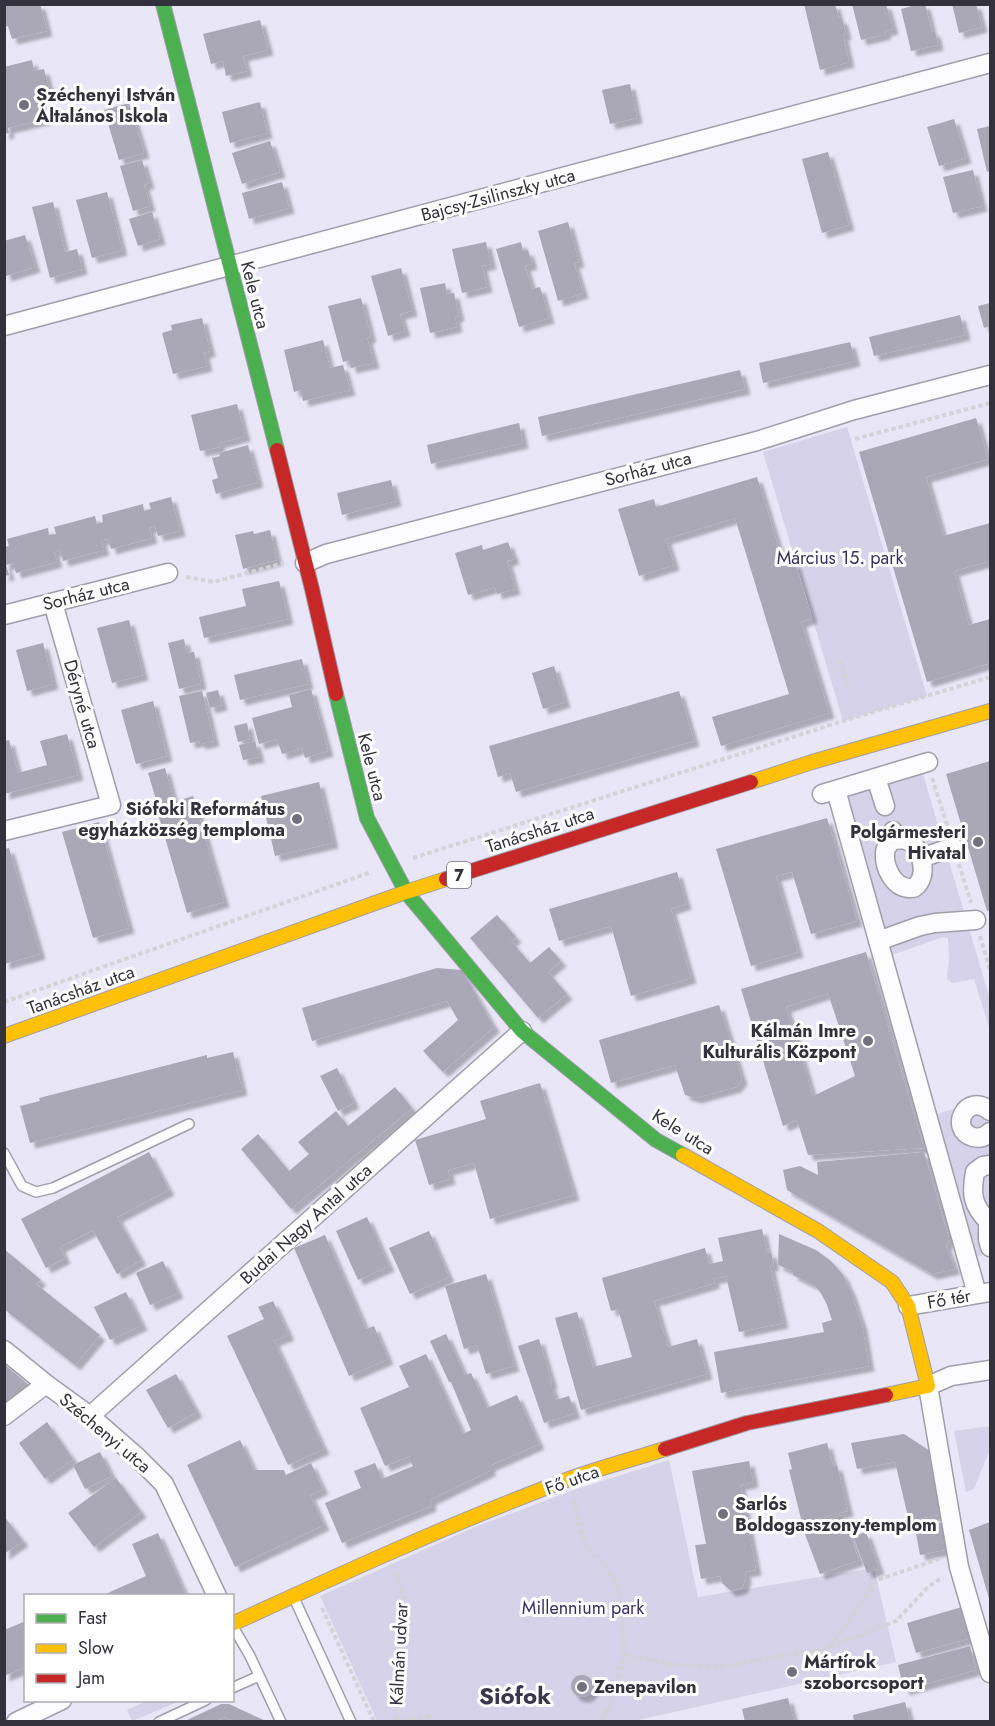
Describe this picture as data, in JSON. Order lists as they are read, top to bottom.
{
  "streets": {
    "street": [
      "Bajcsy-Zsilinszky utca",
      "Kele utca",
      "Sorház utca",
      "Déryné utca",
      "Tanácsház utca",
      "7",
      "Budai Nagy Antal utca",
      "Fő tér",
      "Széchenyi utca",
      "Fő utca"
    ],
    "path": ["Kálmán udvar"]
  },
  "crossings": [
    ["Bajcsy-Zsilinszky utca", "Kele utca"],
    ["Kele utca", "Sorház utca"],
    ["Kele utca", "Tanácsház utca"],
    ["Kele utca", "Budai Nagy Antal utca"],
    ["Kele utca", "Fő tér"],
    ["Sorház utca", "Déryné utca"],
    ["Budai Nagy Antal utca", "Széchenyi utca"],
    ["Fő utca", "Kálmán udvar"]
  ],
  "districts": ["Siófok"],
  "parks": ["Március 15. park", "Millennium park"],
  "places": [
    "Széchenyi István Általános Iskola",
    "Siófoki Református egyházközség temploma",
    "Polgármesteri Hivatal",
    "Kálmán Imre Kulturális Központ",
    "Sarlós Boldogasszony-templom",
    "Mártírok szoborcsoport",
    "Zenepavilon"
  ],
  "legend": ["Fast", "Slow", "Jam"]
}
